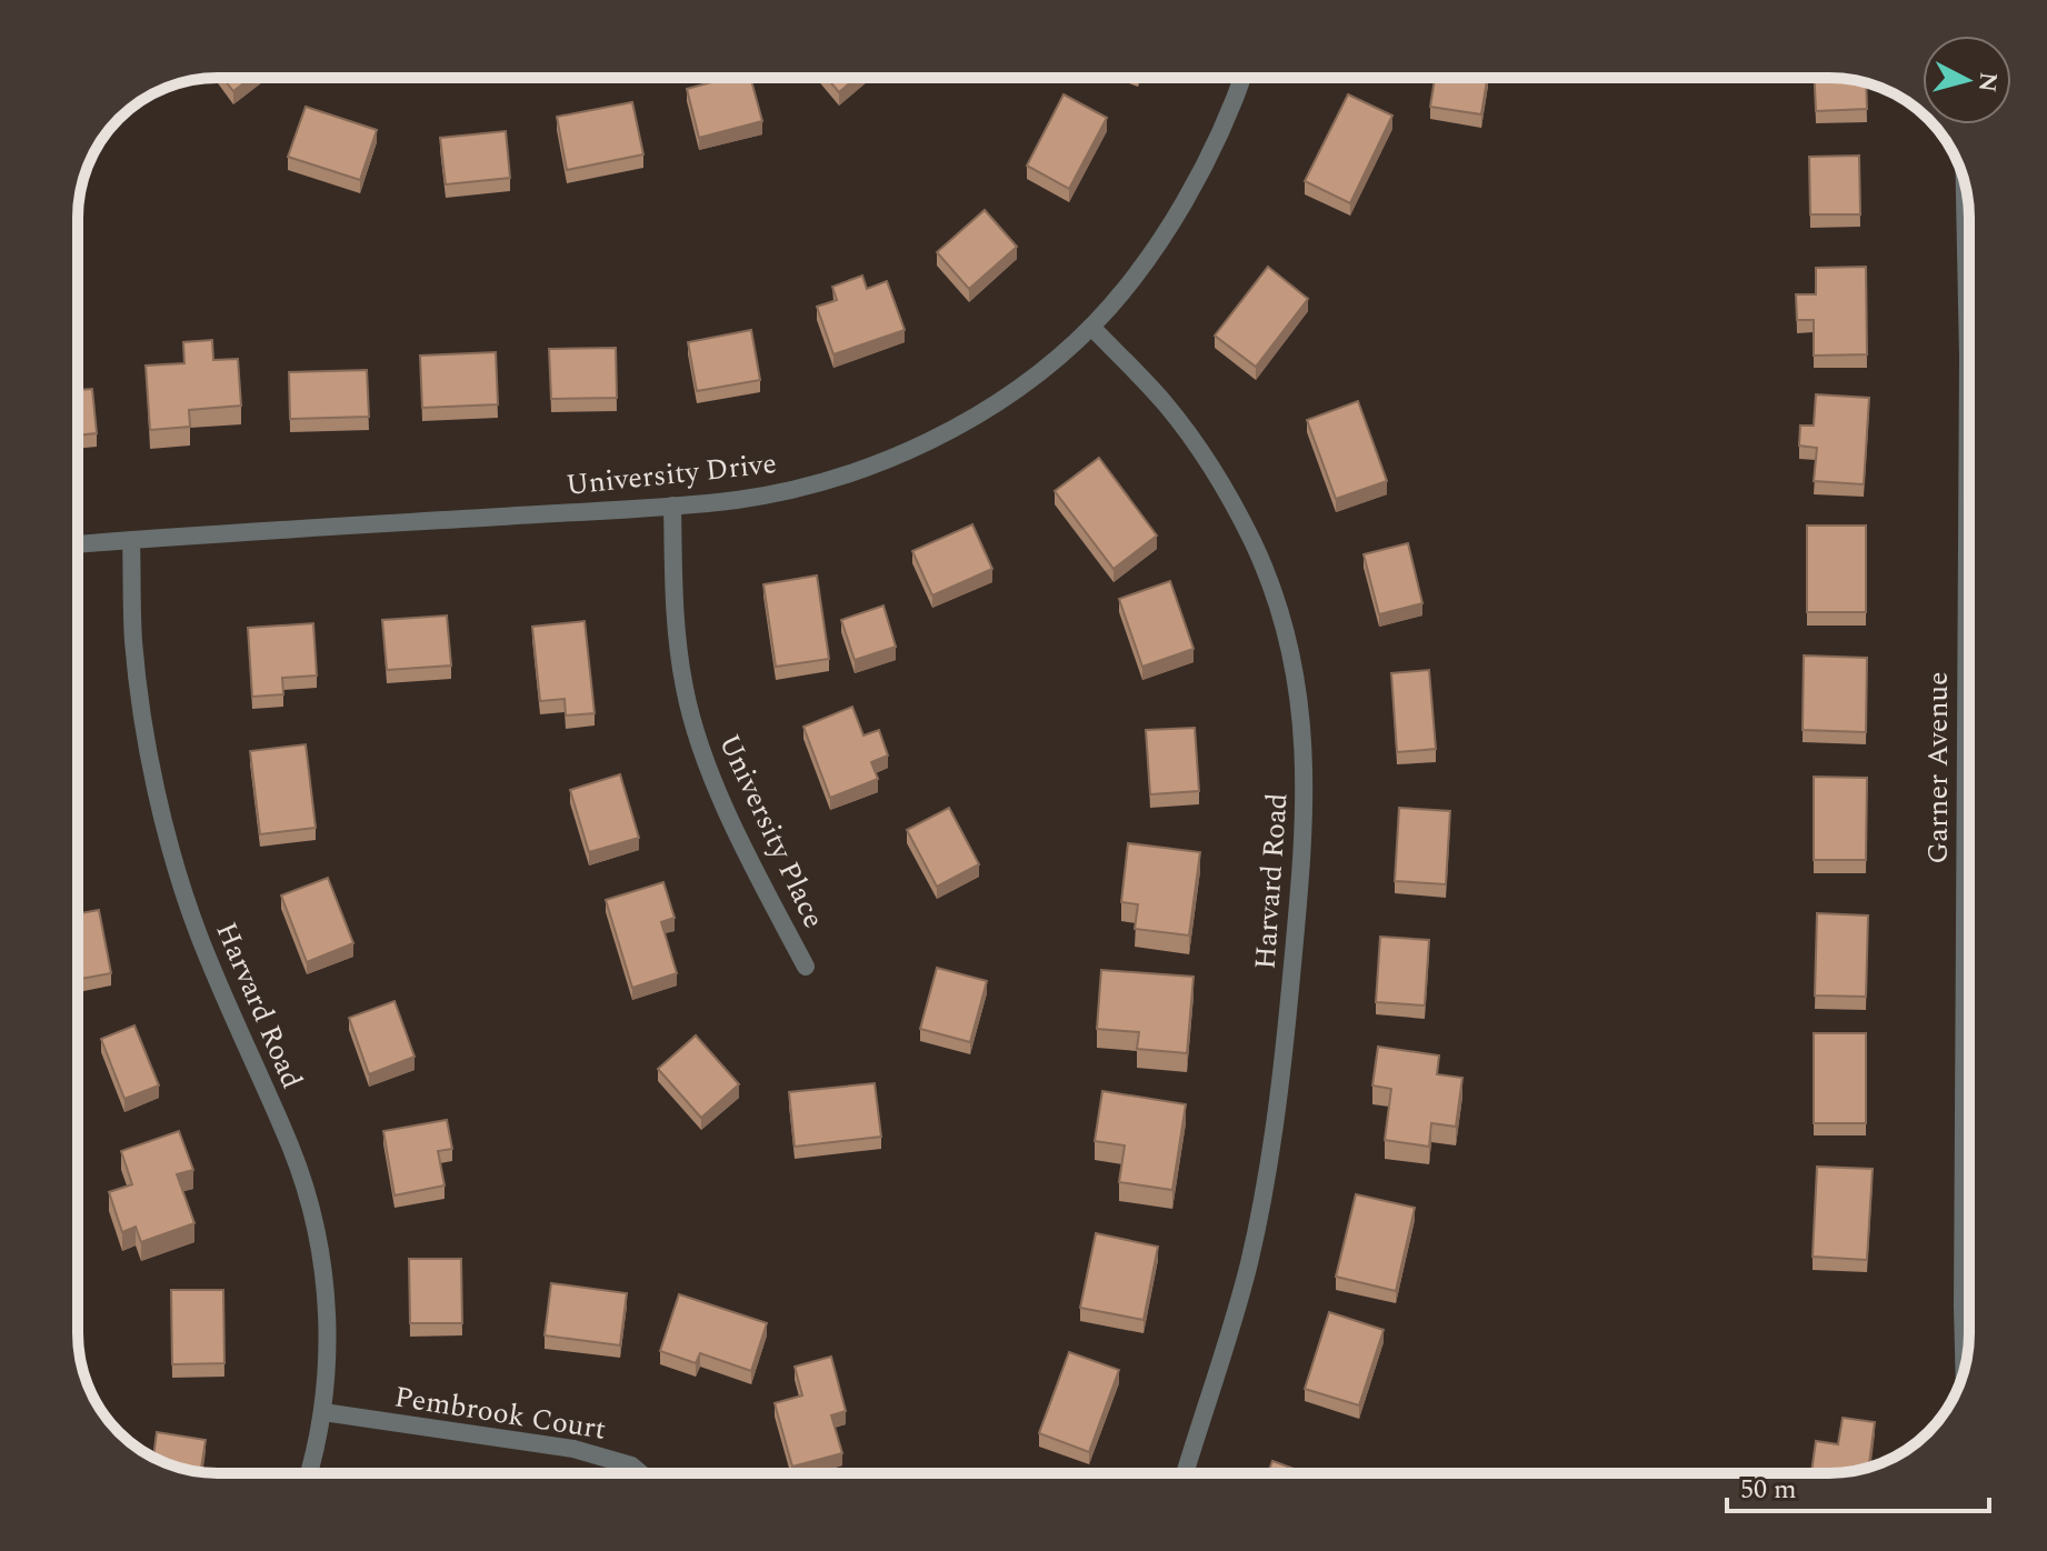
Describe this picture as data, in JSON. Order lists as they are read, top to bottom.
{
  "streets": {
    "street": [
      "University Drive",
      "Garner Avenue",
      "University Place",
      "Harvard Road",
      "Pembrook Court"
    ]
  },
  "crossings": [
    ["University Drive", "University Place"],
    ["University Drive", "Harvard Road"],
    ["Harvard Road", "Pembrook Court"]
  ],
  "scale_bar": "50 m",
  "north": "right"
}
